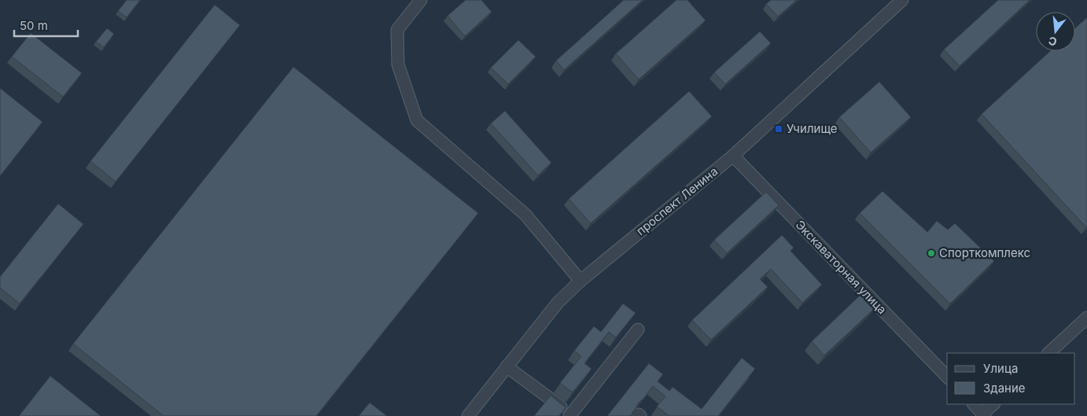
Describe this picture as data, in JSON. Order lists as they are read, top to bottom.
{
  "streets": {
    "street": ["проспект Ленина", "Экскаваторная улица"]
  },
  "crossings": [
    ["проспект Ленина", "Экскаваторная улица"]
  ],
  "places": {
    "transit": ["Училище"],
    "other": ["Спорткомплекс"]
  },
  "legend": ["Улица", "Здание"],
  "scale_bar": "50 m",
  "north": "bottom"
}
